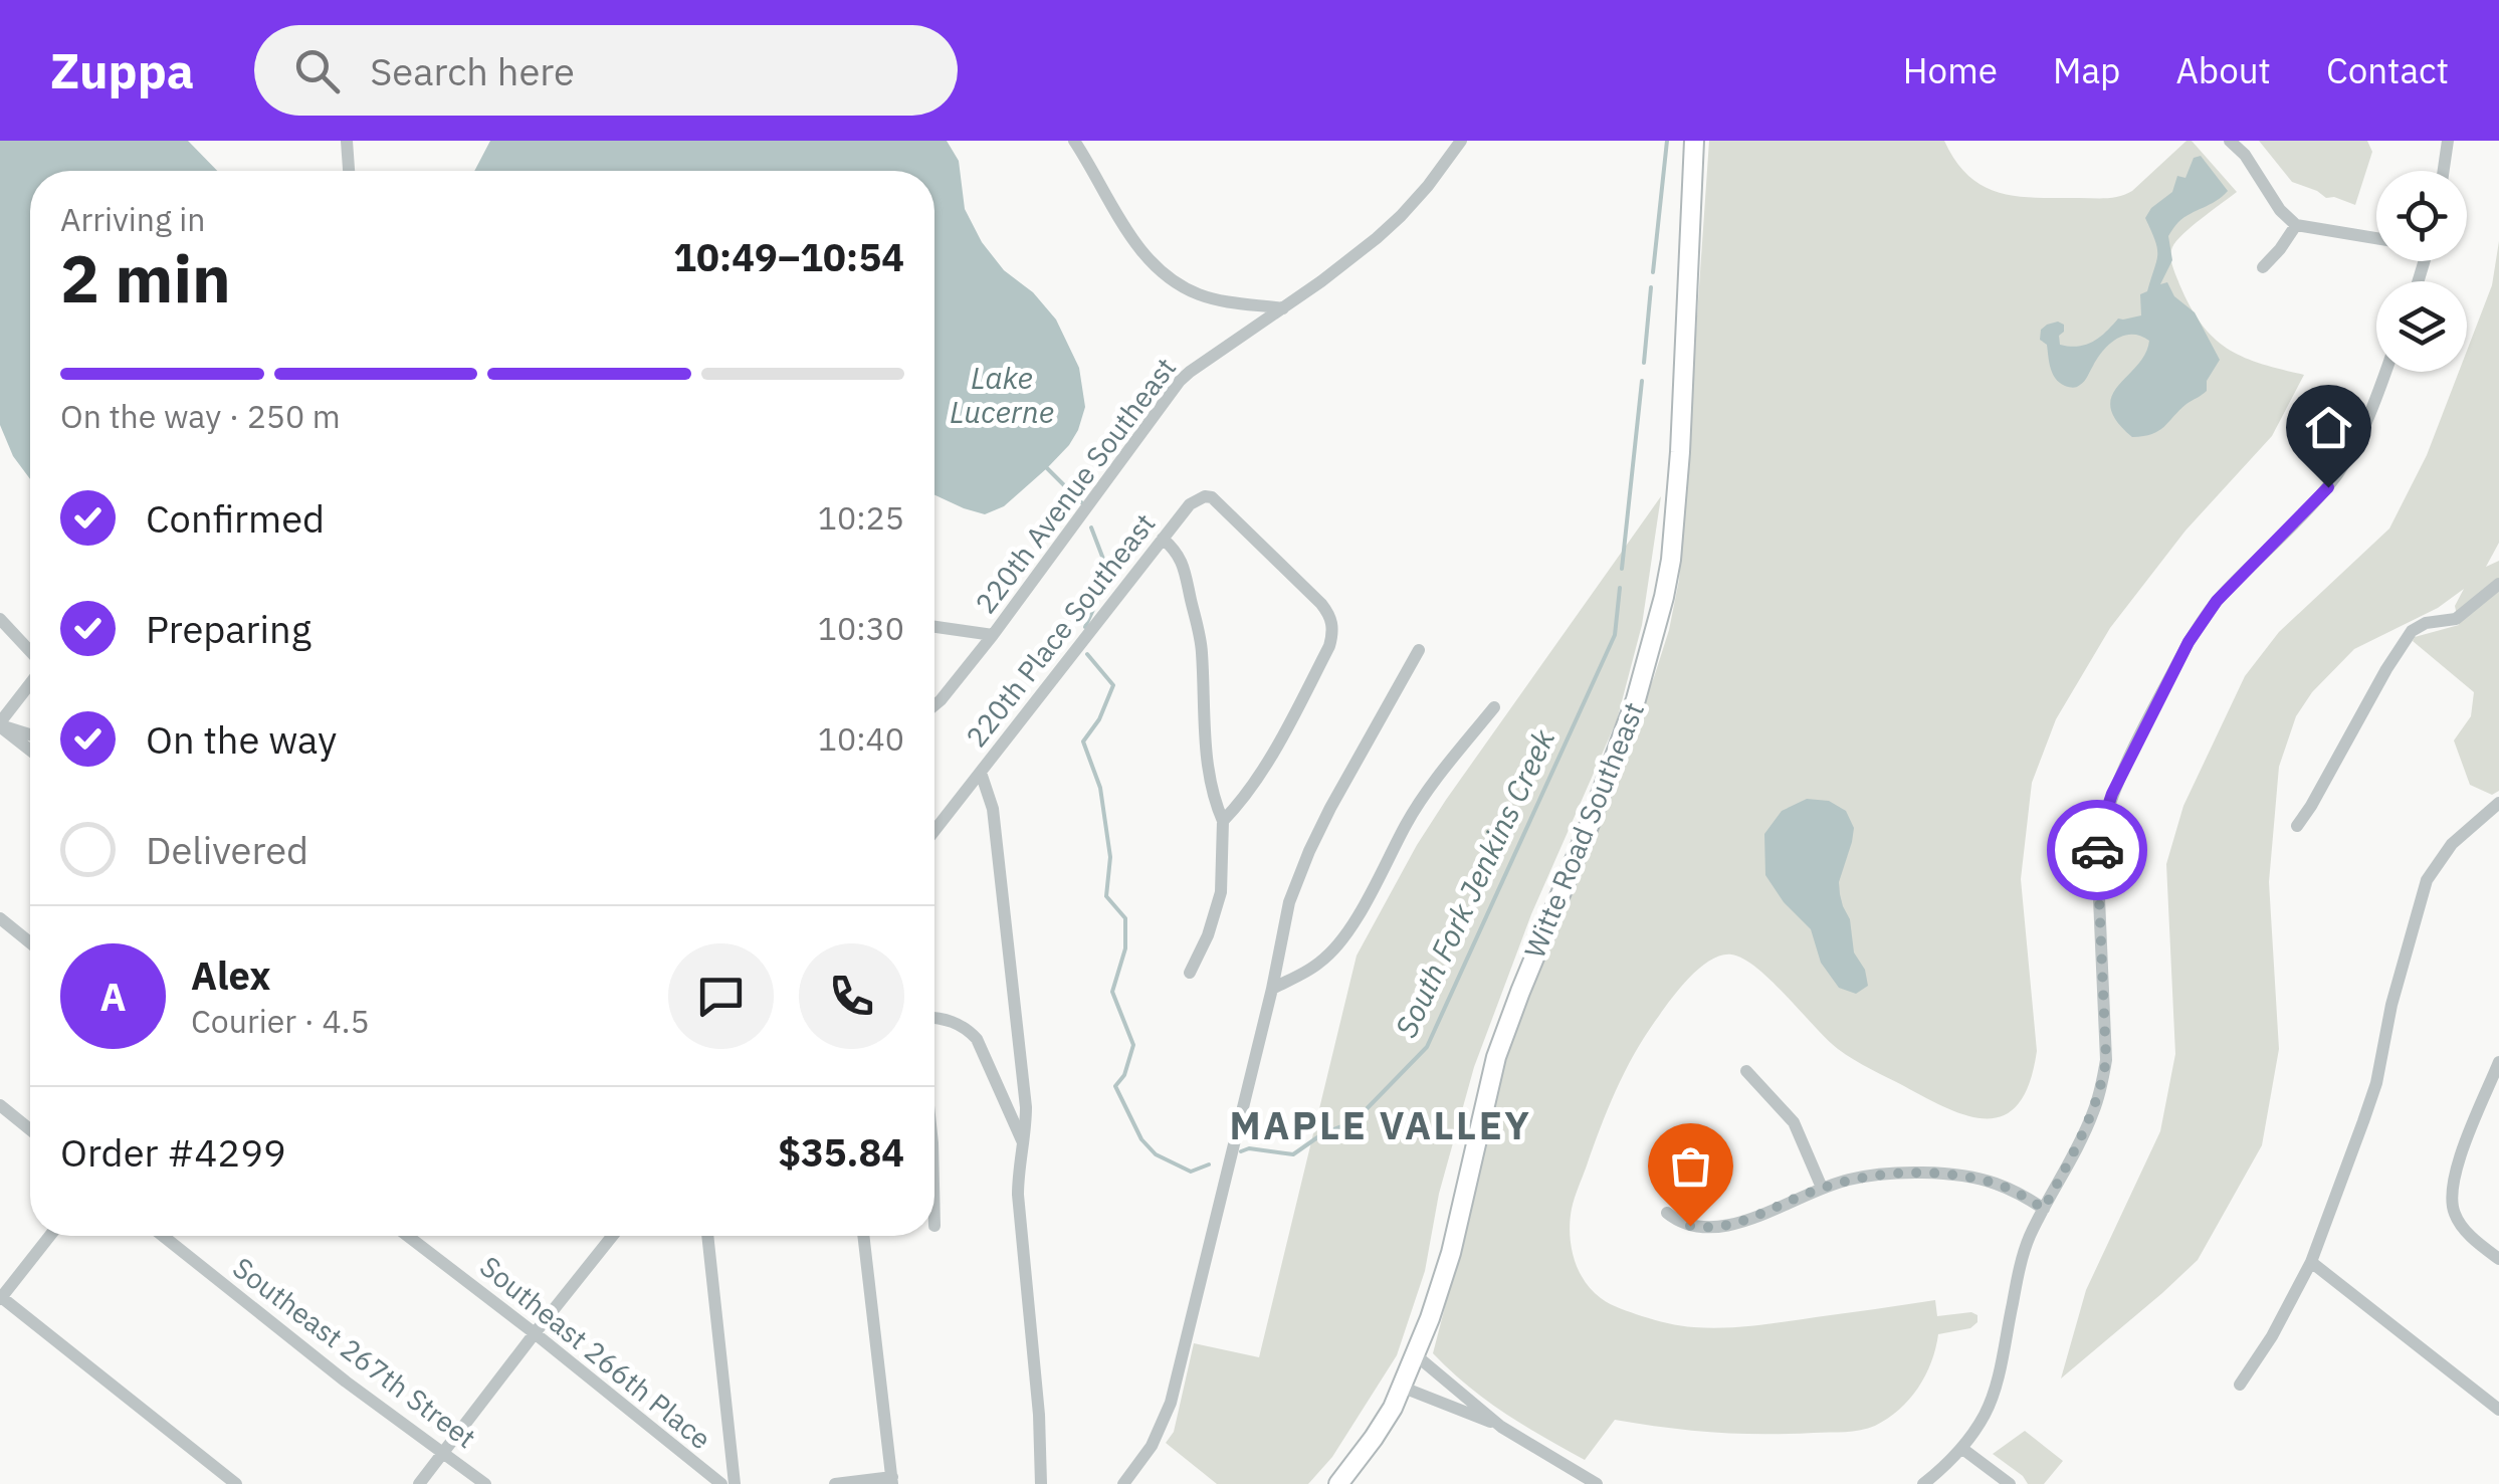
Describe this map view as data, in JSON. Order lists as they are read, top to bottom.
{
  "streets": {
    "street": [
      "220th Avenue Southeast",
      "220th Place Southeast",
      "Witte Road Southeast",
      "Southeast 267th Street",
      "Southeast 266th Place"
    ]
  },
  "districts": ["MAPLE VALLEY"],
  "water": ["Lake Lucerne", "South Fork Jenkins Creek"],
  "page": {
    "header": "Zuppa",
    "search": "Search here",
    "nav": [
      "Home",
      "Map",
      "About",
      "Contact"
    ],
    "heading": ["2 min", "Arriving in", "10:49–10:54"],
    "panel": [
      "Alex",
      "Courier · 4.5",
      "Order #4299",
      "$35.84"
    ],
    "bar": "On the way · 250 m",
    "list": [
      ["Confirmed", "10:25"],
      ["Preparing", "10:30"],
      ["On the way", "10:40"],
      "Delivered"
    ],
    "round": "A"
  }
}
